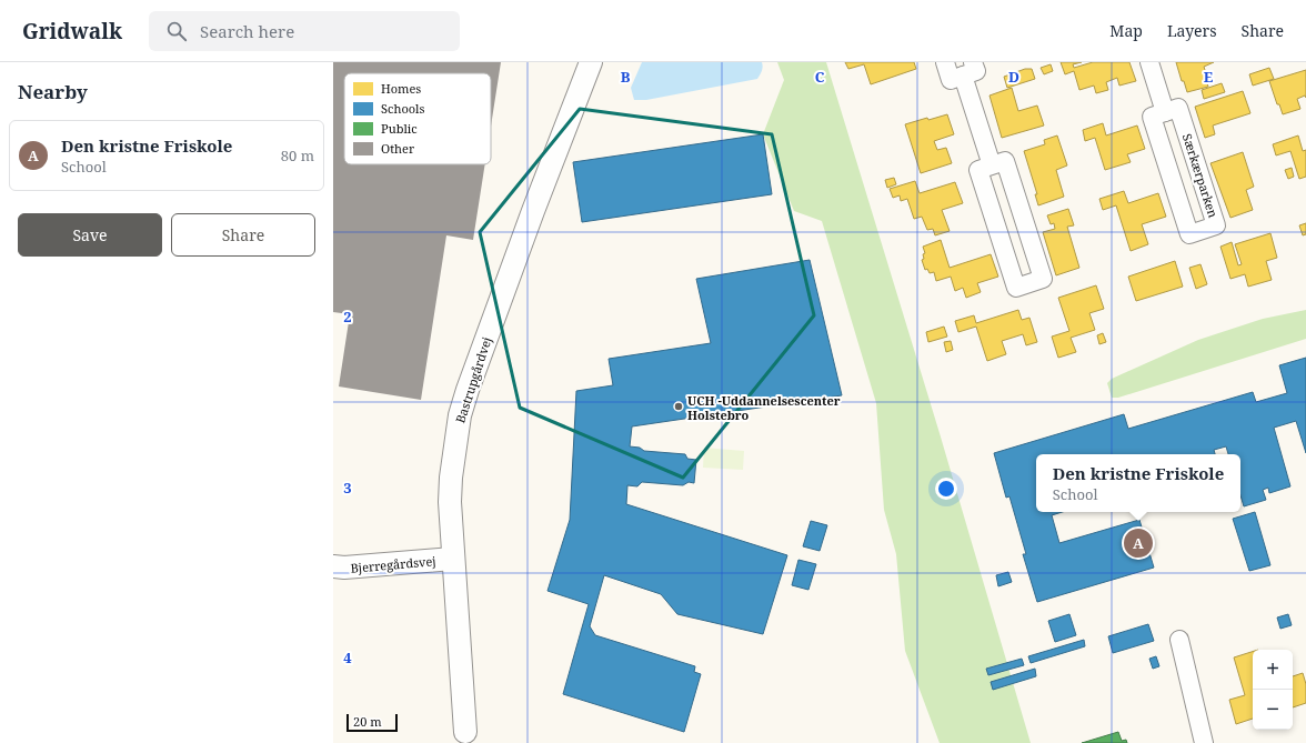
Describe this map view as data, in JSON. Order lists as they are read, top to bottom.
{
  "streets": {
    "street": ["Særkærparken", "Bastrupgårdvej", "Bjerregårdsvej"]
  },
  "crossings": [
    ["Bastrupgårdvej", "Bjerregårdsvej"]
  ],
  "places": ["UCH -Uddannelsescenter Holstebro"],
  "legend": [
    "Homes",
    "Schools",
    "Public",
    "Other"
  ],
  "scale_bar": "20 m",
  "page": {
    "header": "Gridwalk",
    "search": "Search here",
    "nav": ["Map", "Layers", "Share"],
    "heading": "Nearby",
    "list": [
      {
        "mark": "A",
        "name": "Den kristne Friskole",
        "note": "School",
        "value": "80 m"
      }
    ],
    "buttons": ["Save", "Share"],
    "popup": ["Den kristne Friskole", "School"],
    "pins": "A",
    "map_buttons": ["+", "−"],
    "scale": "20 m"
  },
  "grid": {
    "columns": [
      "B",
      "C",
      "D",
      "E"
    ],
    "rows": ["2", "3", "4"]
  }
}
